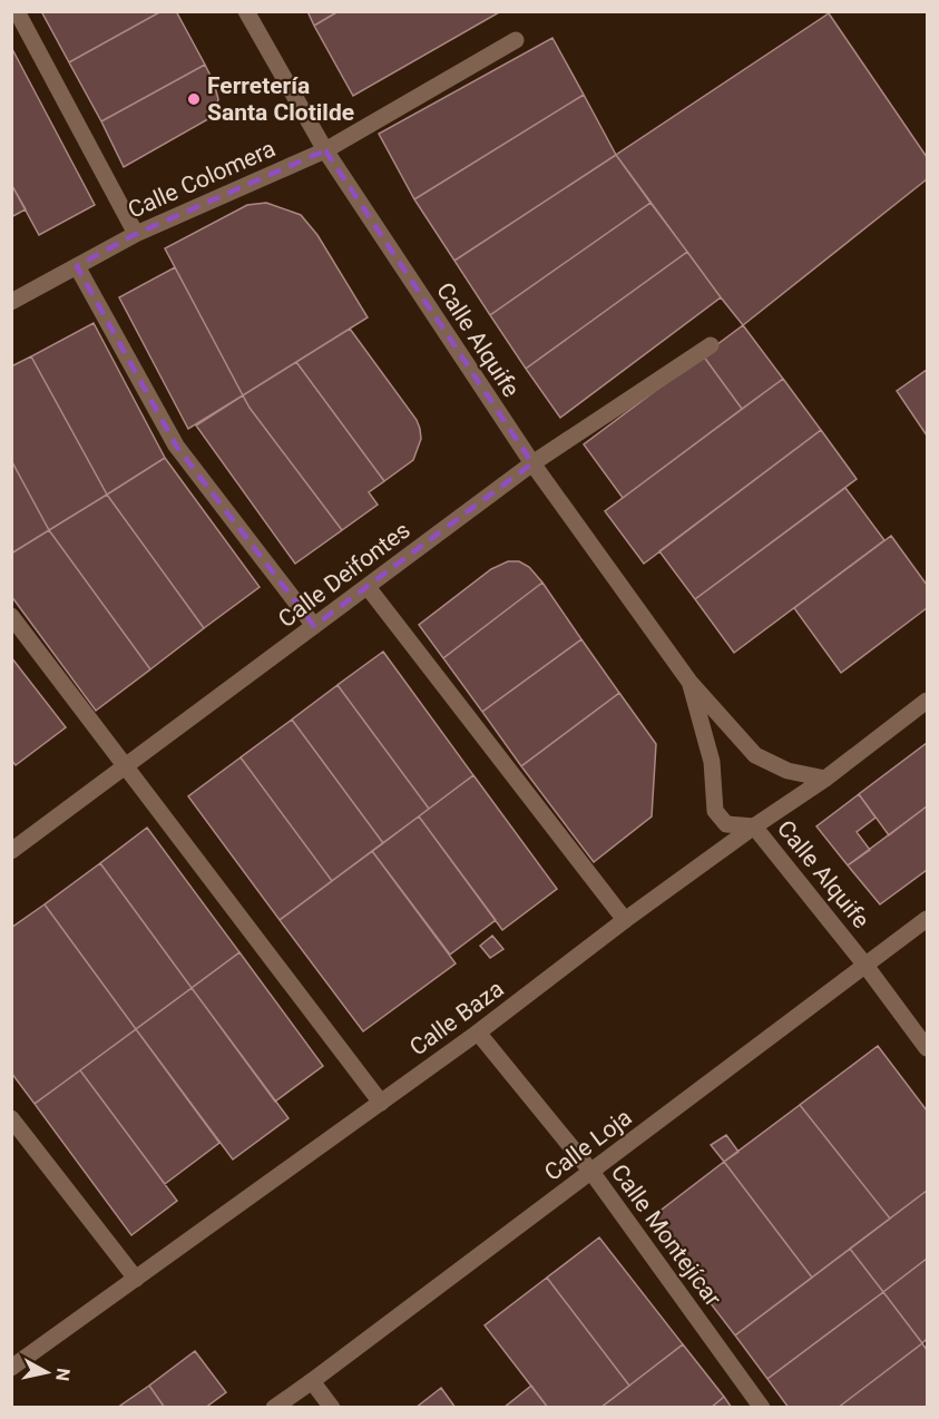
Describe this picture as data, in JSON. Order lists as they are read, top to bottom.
{
  "streets": {
    "street": [
      "Calle Colomera",
      "Calle Alquife",
      "Calle Deifontes",
      "Calle Baza",
      "Calle Loja",
      "Calle Montejícar"
    ]
  },
  "crossings": [
    ["Calle Colomera", "Calle Alquife"],
    ["Calle Alquife", "Calle Deifontes"],
    ["Calle Alquife", "Calle Baza"],
    ["Calle Alquife", "Calle Loja"],
    ["Calle Baza", "Calle Montejícar"],
    ["Calle Loja", "Calle Montejícar"]
  ],
  "places": ["Ferretería Santa Clotilde"],
  "north": "right"
}
